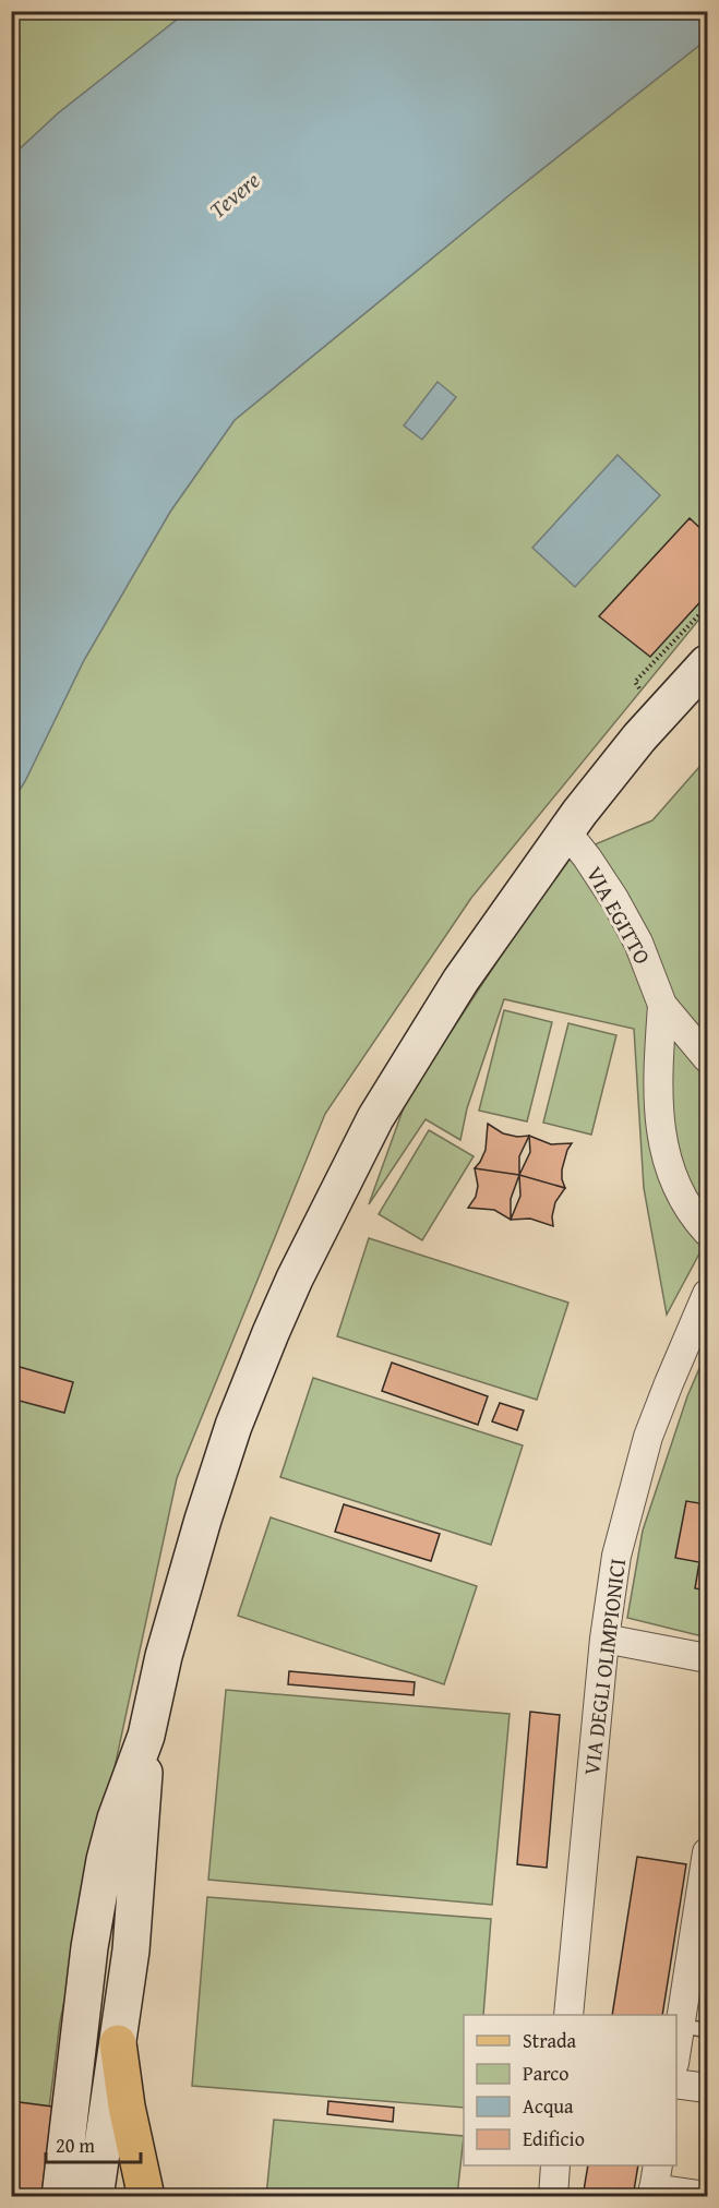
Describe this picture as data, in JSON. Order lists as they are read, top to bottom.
{
  "streets": {
    "street": ["VIA EGITTO", "VIA DEGLI OLIMPIONICI"]
  },
  "water": ["Tevere"],
  "legend": [
    "Strada",
    "Parco",
    "Acqua",
    "Edificio"
  ],
  "scale_bar": "20 m"
}
